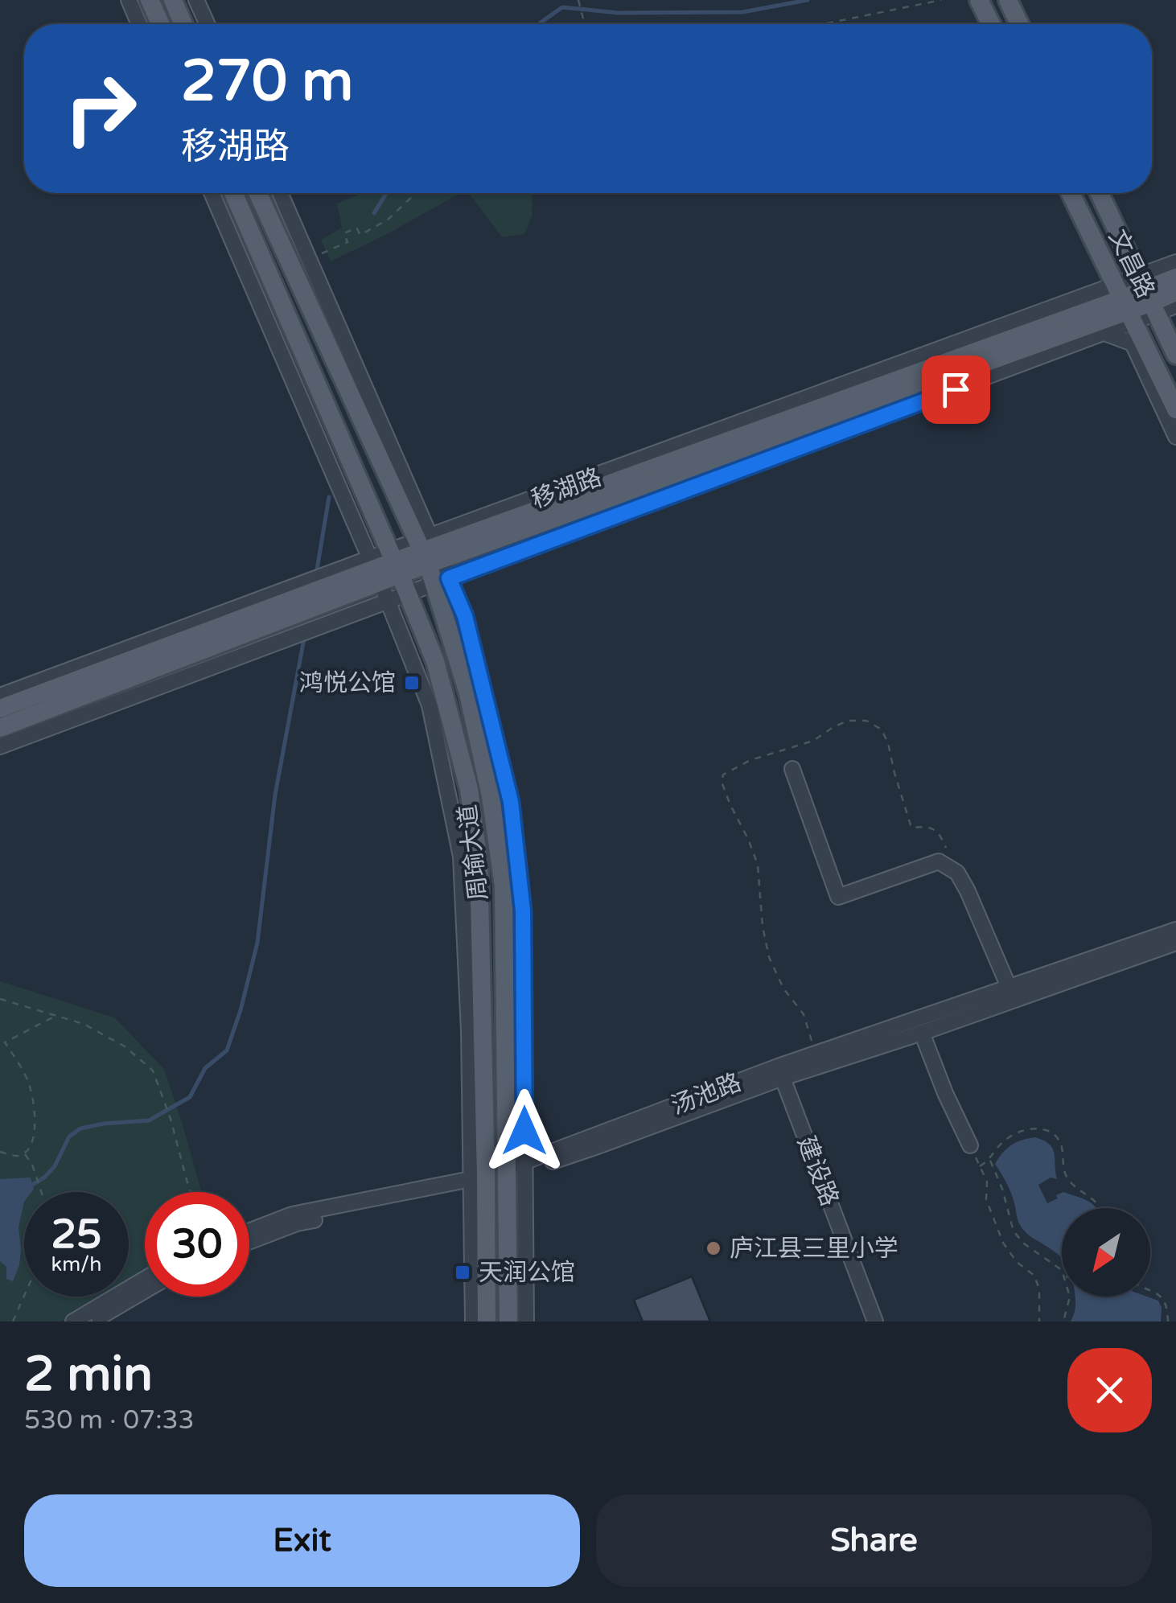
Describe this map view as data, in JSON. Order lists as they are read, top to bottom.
{
  "streets": {
    "main road": ["文昌路", "移湖路", "周瑜大道"],
    "street": ["汤池路", "建设路"]
  },
  "crossings": [
    ["文昌路", "移湖路"],
    ["移湖路", "周瑜大道"],
    ["周瑜大道", "汤池路"],
    ["汤池路", "建设路"]
  ],
  "places": {
    "transit": ["鸿悦公馆", "天润公馆"],
    "other": ["庐江县三里小学"]
  },
  "north": "bottom left",
  "page": {
    "turn": ["270 m", "移湖路"],
    "speed": "25 km/h",
    "limit": "30",
    "heading": ["2 min", "530 m · 07:33"],
    "buttons": ["Exit", "Share"]
  }
}
